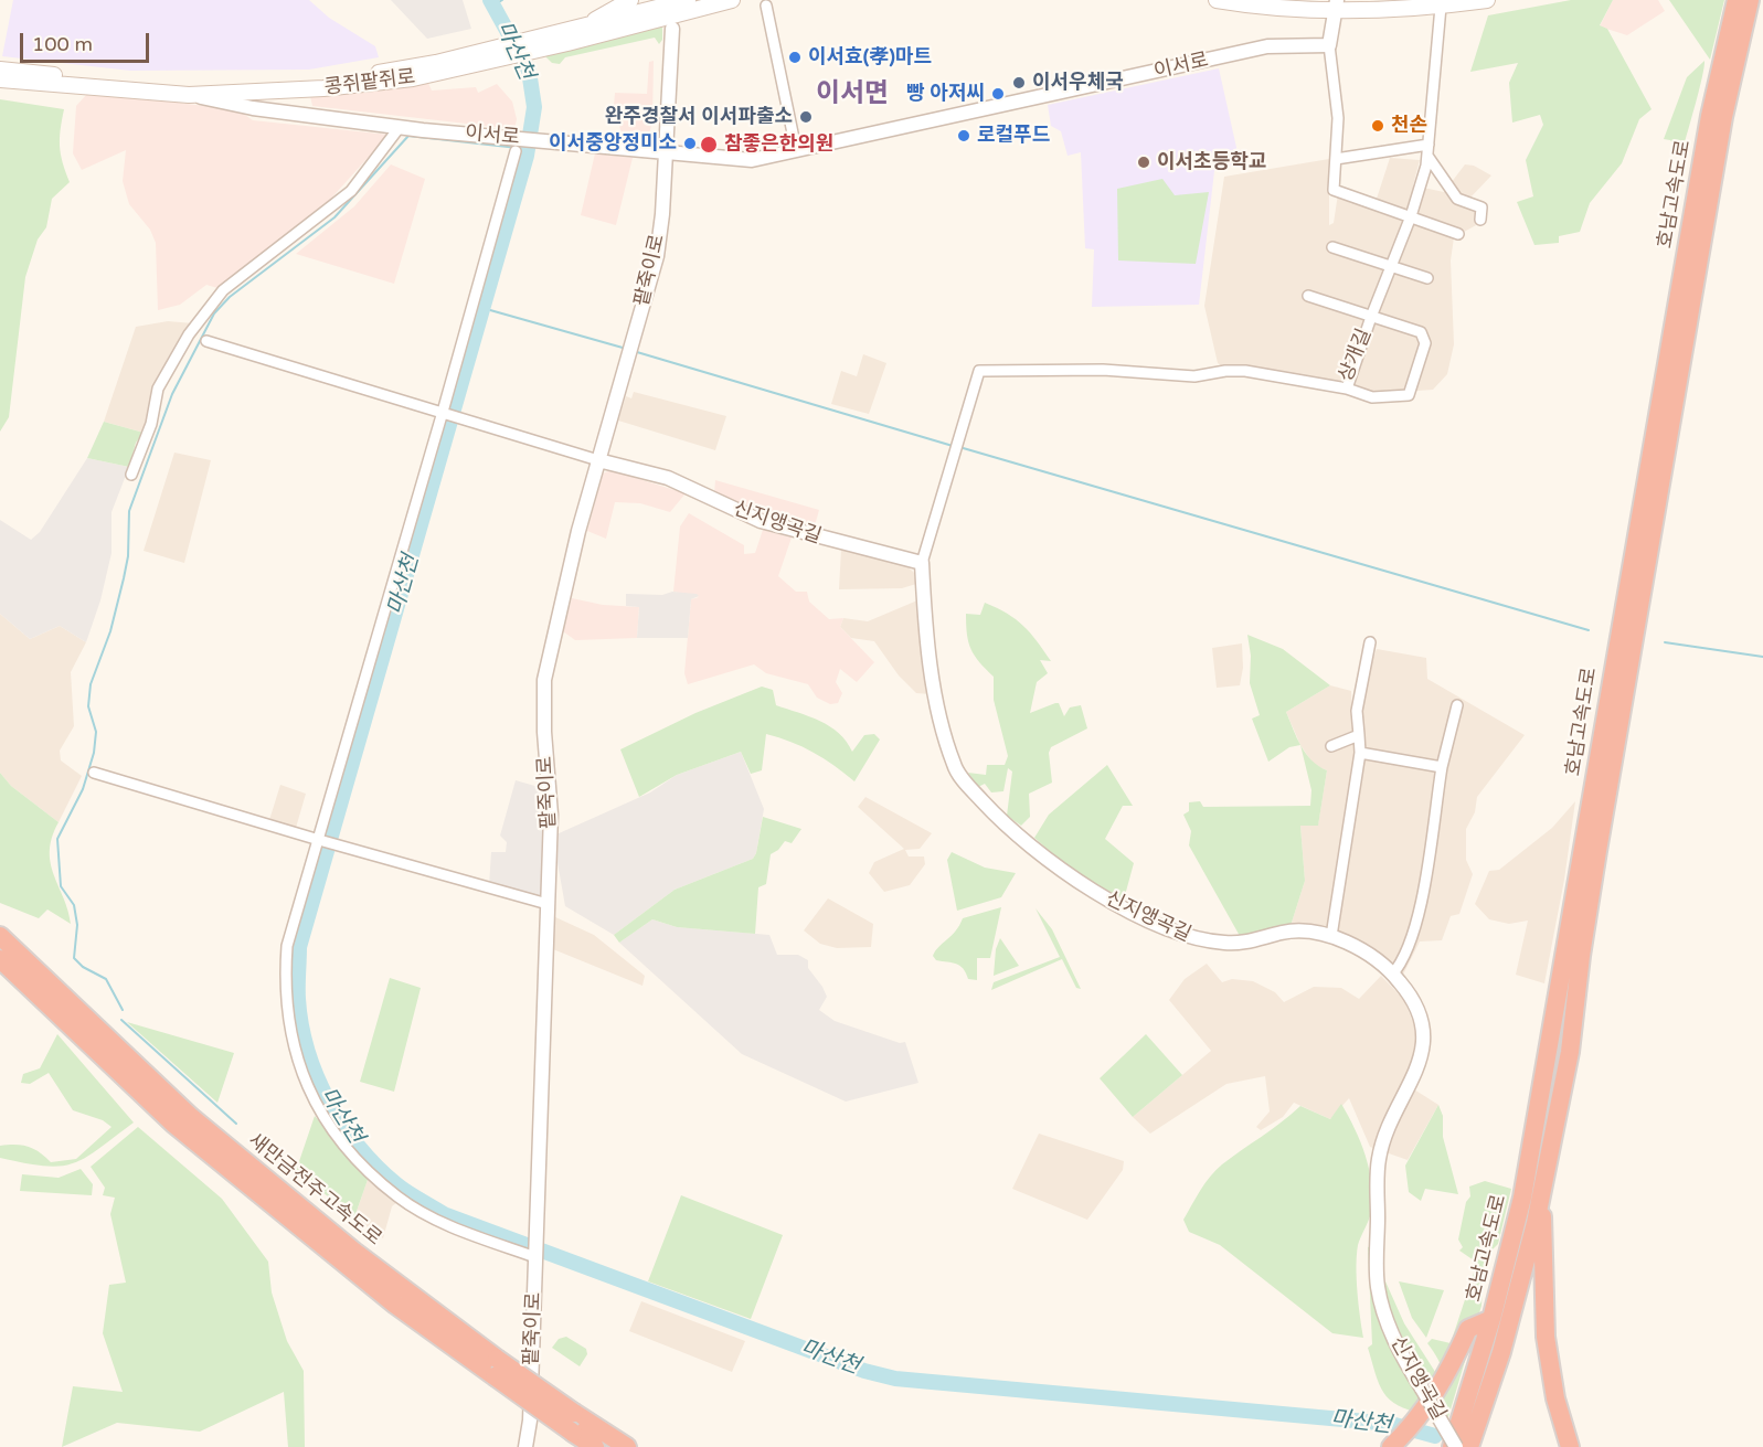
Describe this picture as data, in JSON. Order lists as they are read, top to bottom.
{
  "streets": {
    "highway": ["호남고속도로", "새만금전주고속도로"],
    "main road": ["콩쥐팥쥐로"],
    "street": [
      "이서로",
      "팥죽이로",
      "상개길",
      "신지앵곡길"
    ]
  },
  "crossings": [
    ["이서로", "콩쥐팥쥐로"],
    ["이서로", "팥죽이로"],
    ["호남고속도로", "신지앵곡길"],
    ["팥죽이로", "신지앵곡길"],
    ["상개길", "신지앵곡길"]
  ],
  "districts": ["이서면"],
  "water": ["마산천"],
  "places": [
    "이서효(孝)마트",
    "이서우체국",
    "빵 아저씨",
    "완주경찰서 이서파출소",
    "천손",
    "로컬푸드",
    "이서중앙정미소",
    "참좋은한의원",
    "이서초등학교"
  ],
  "scale_bar": "100 m"
}
